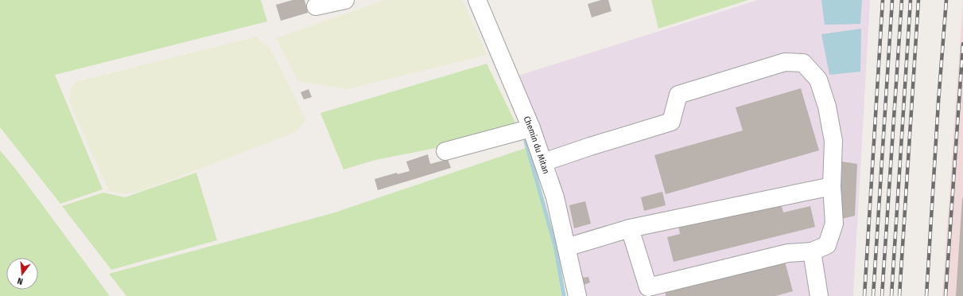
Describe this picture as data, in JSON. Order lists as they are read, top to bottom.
{
  "streets": {
    "street": ["Chemin du Mitan"]
  },
  "north": "bottom"
}
